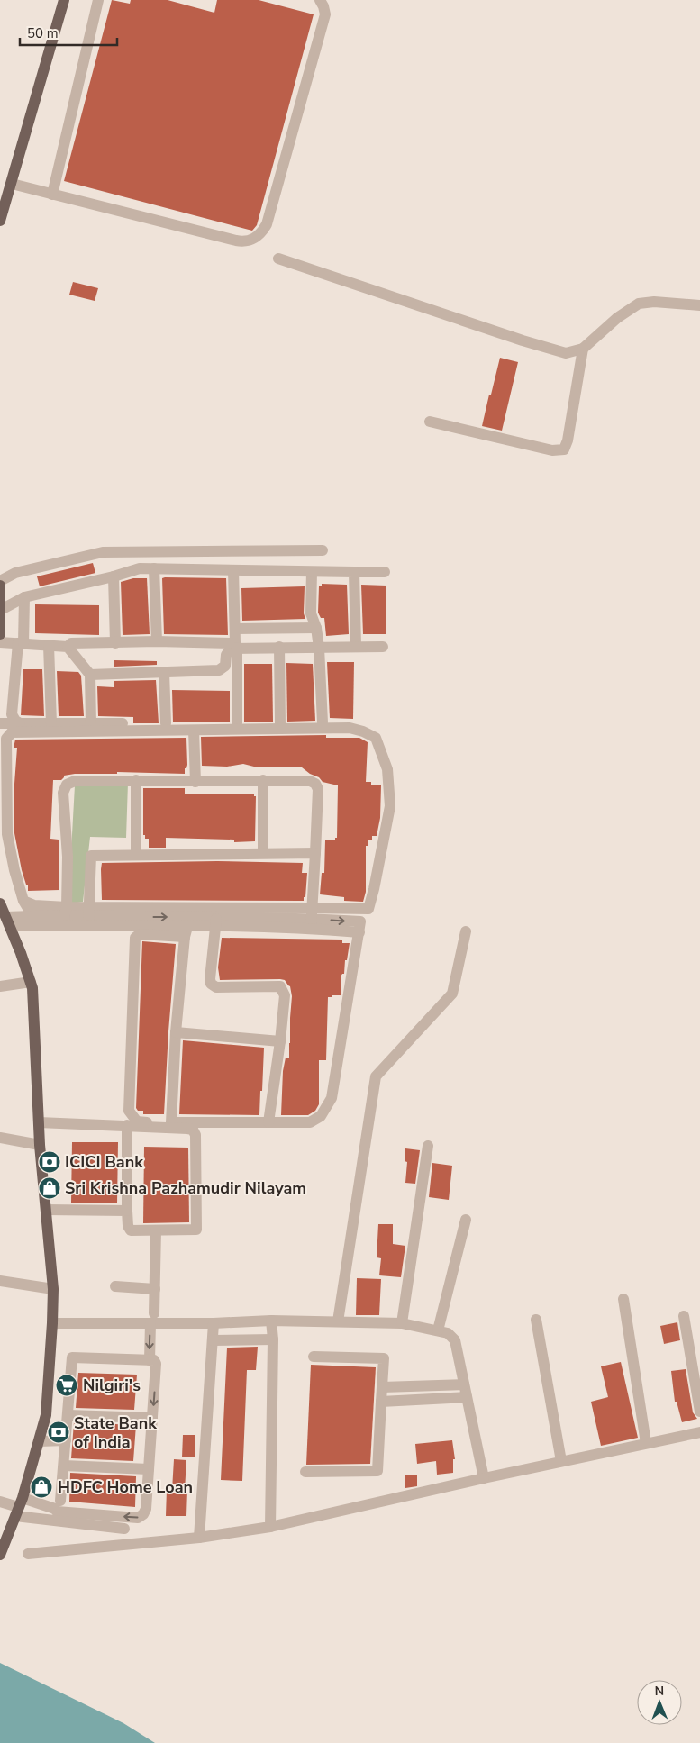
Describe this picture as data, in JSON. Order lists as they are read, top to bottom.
{
  "places": {
    "bank": ["ICICI Bank", "State Bank of India"],
    "shop": ["Sri Krishna Pazhamudir Nilayam", "HDFC Home Loan"],
    "supermarket": ["Nilgiri's"]
  },
  "scale_bar": "50 m",
  "north": "top"
}
